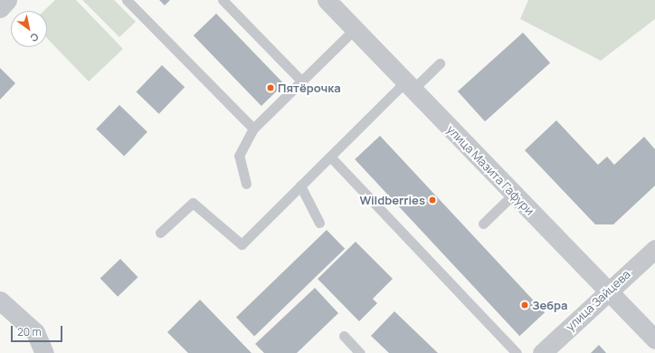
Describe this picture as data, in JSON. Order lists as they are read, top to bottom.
{
  "streets": {
    "street": ["улица Мазита Гафури", "улица Зайцева"]
  },
  "crossings": [
    ["улица Мазита Гафури", "улица Зайцева"]
  ],
  "places": ["Пятёрочка", "Wildberries", "Зебра"],
  "scale_bar": "20 m",
  "north": "bottom right"
}
